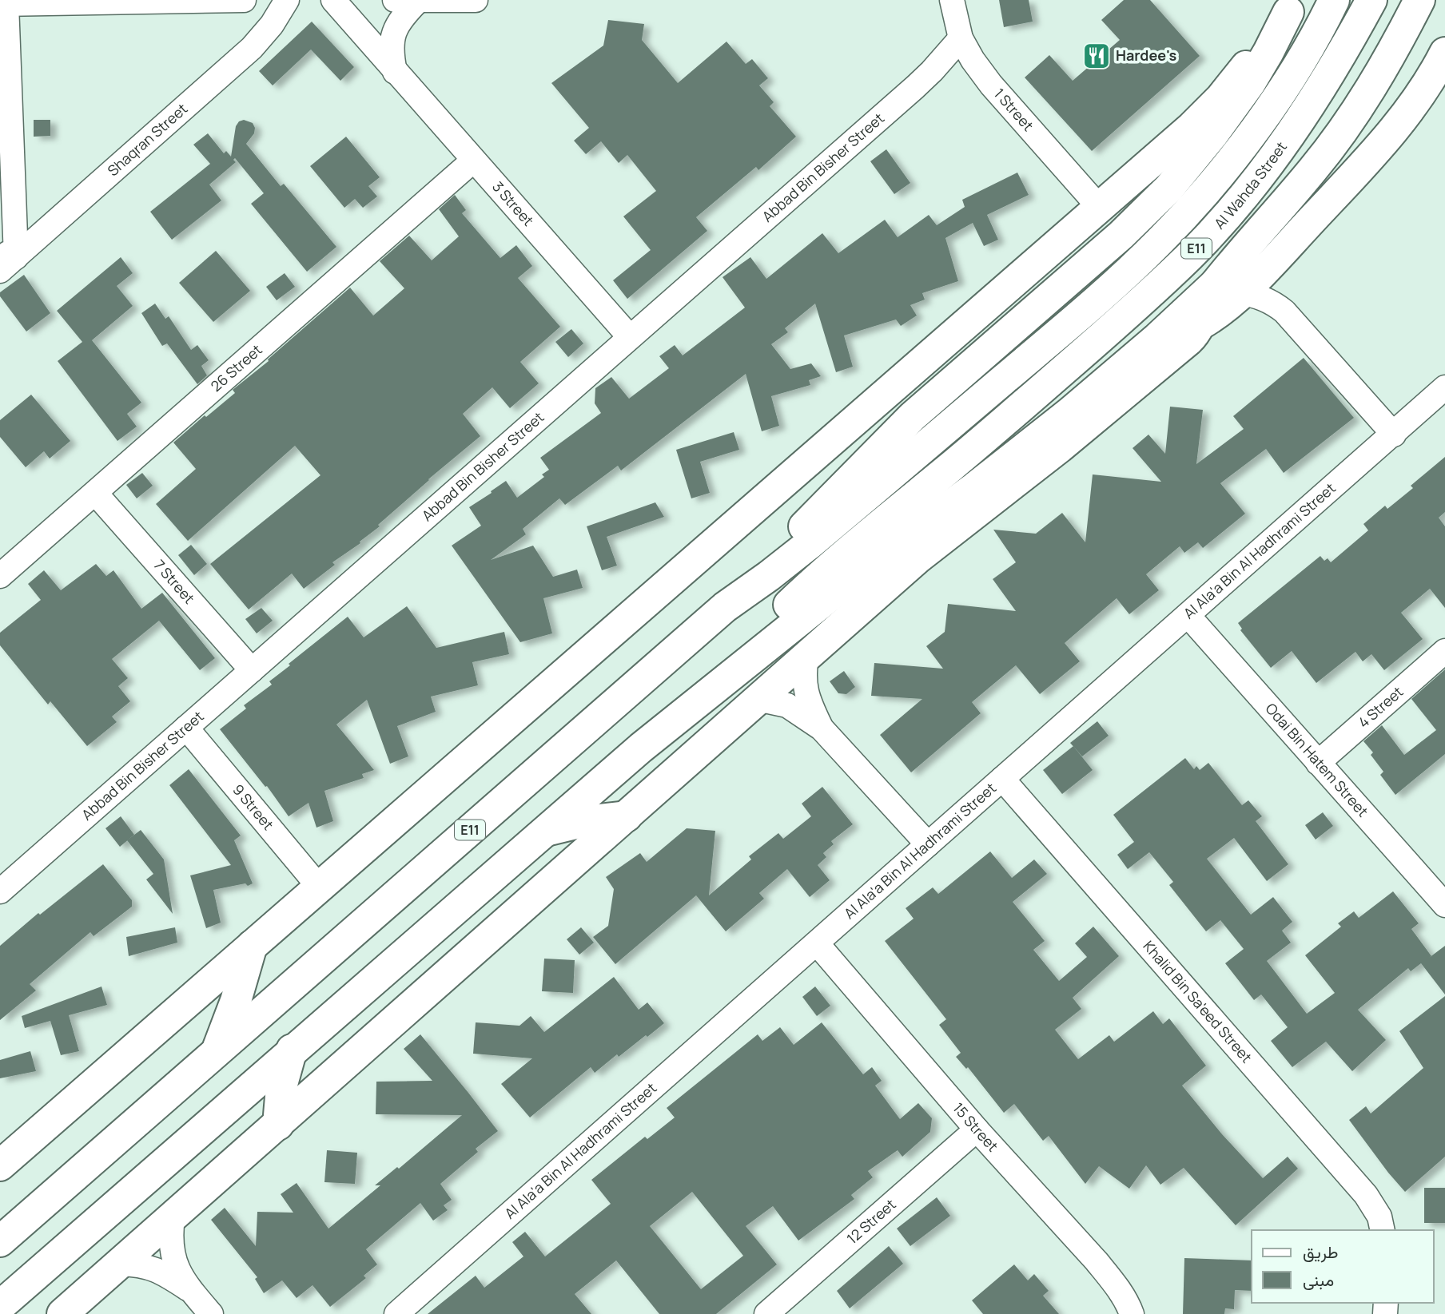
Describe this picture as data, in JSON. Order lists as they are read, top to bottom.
{
  "streets": {
    "main road": ["Al Wahda Street", "E11"],
    "street": [
      "1 Street",
      "Shaqran Street",
      "Abbad Bin Bisher Street",
      "3 Street",
      "26 Street",
      "Al Ala'a Bin Al Hadhrami Street",
      "7 Street",
      "4 Street",
      "Odai Bin Hatem Street",
      "9 Street",
      "Khalid Bin Sa'eed Street",
      "15 Street",
      "12 Street"
    ]
  },
  "crossings": [
    ["1 Street", "Abbad Bin Bisher Street"],
    ["Abbad Bin Bisher Street", "3 Street"],
    ["Abbad Bin Bisher Street", "7 Street"],
    ["Abbad Bin Bisher Street", "9 Street"],
    ["Al Wahda Street", "E11"],
    ["3 Street", "26 Street"],
    ["26 Street", "7 Street"],
    ["Al Ala'a Bin Al Hadhrami Street", "Odai Bin Hatem Street"],
    ["Al Ala'a Bin Al Hadhrami Street", "Khalid Bin Sa'eed Street"],
    ["Al Ala'a Bin Al Hadhrami Street", "15 Street"],
    ["4 Street", "Odai Bin Hatem Street"],
    ["15 Street", "12 Street"]
  ],
  "places": {
    "restaurant": ["Hardee's"]
  },
  "legend": ["طريق", "مبنى"]
}
